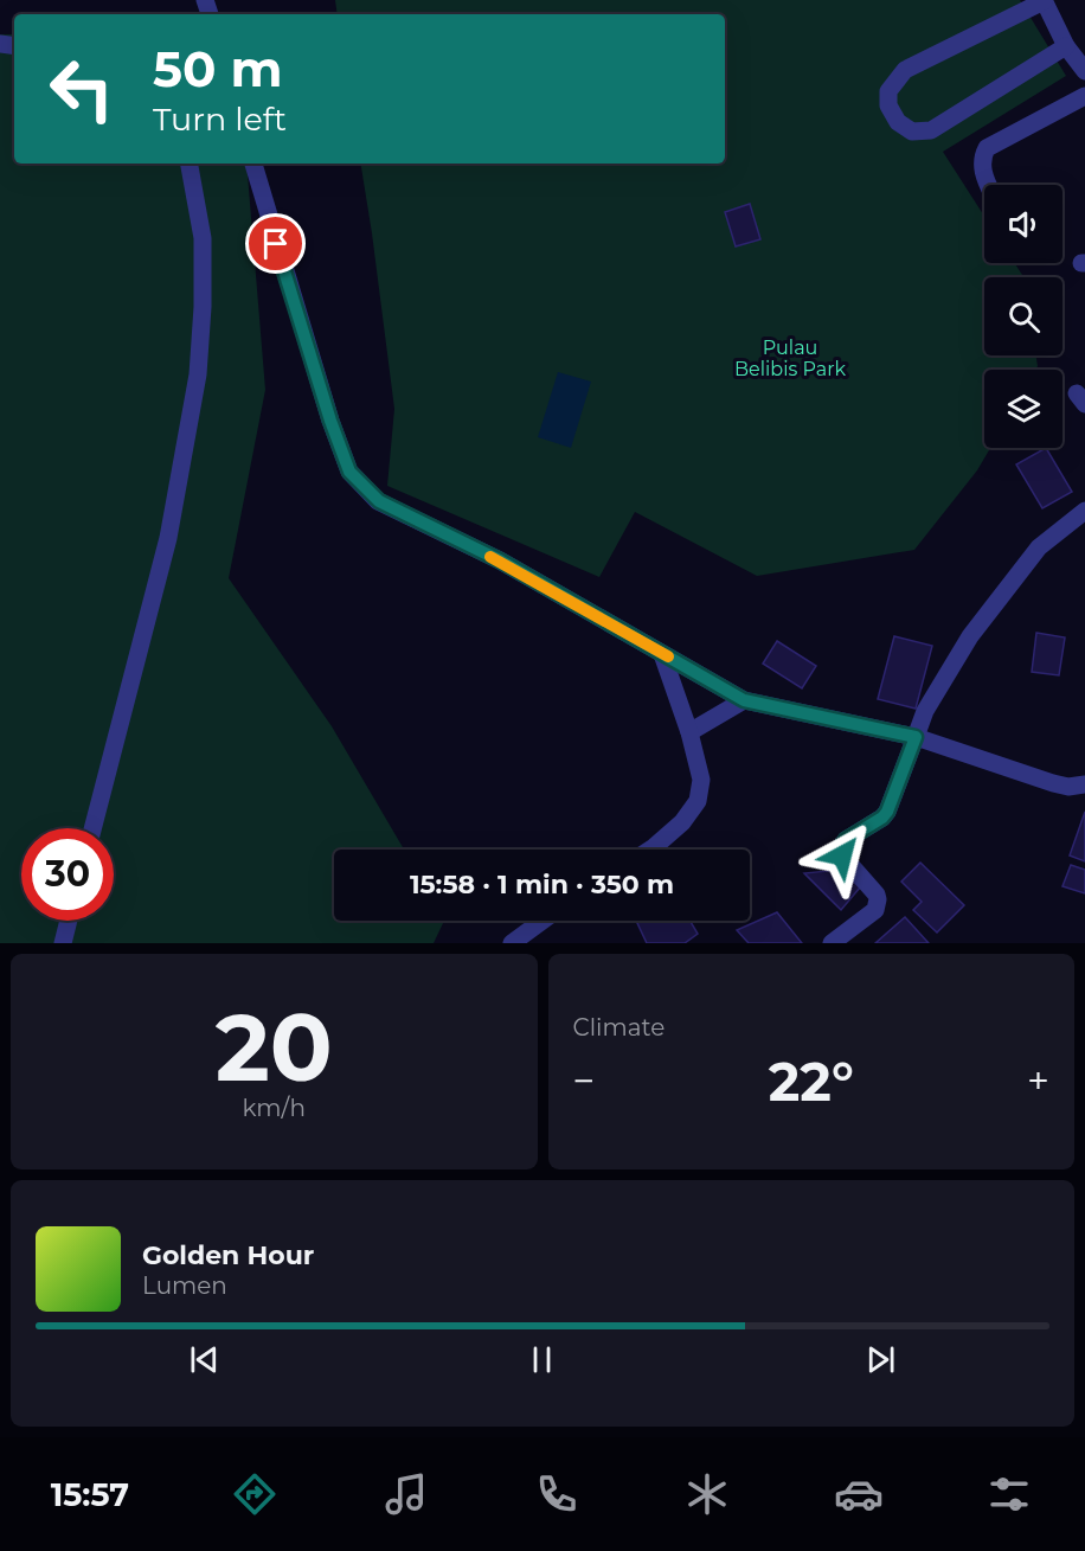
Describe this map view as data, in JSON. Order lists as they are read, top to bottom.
{
  "parks": ["Pulau Belibis Park"],
  "page": {
    "turn": ["50 m", "Turn left"],
    "limit": "30",
    "trip": "15:58 · 1 min · 350 m",
    "tile": [
      ["20", "km/h"],
      "Climate"
    ],
    "heat": ["−", "22°", "+"],
    "song": ["Golden Hour", "Lumen"],
    "tabs": "15:57"
  }
}
